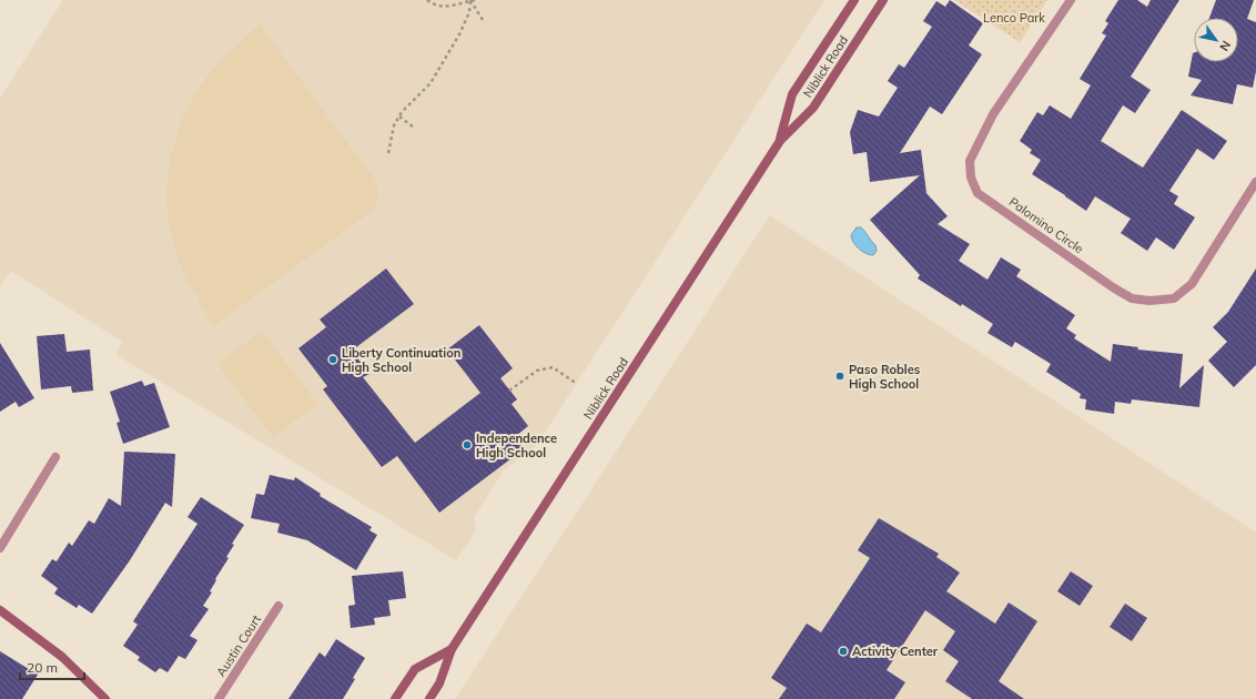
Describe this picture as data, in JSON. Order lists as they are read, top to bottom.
{
  "streets": {
    "main road": ["Niblick Road"],
    "street": ["Palomino Circle", "Austin Court"]
  },
  "parks": ["Lenco Park"],
  "places": [
    "Liberty Continuation High School",
    "Paso Robles High School",
    "Independence High School",
    "Activity Center"
  ],
  "scale_bar": "20 m",
  "north": "bottom right"
}
